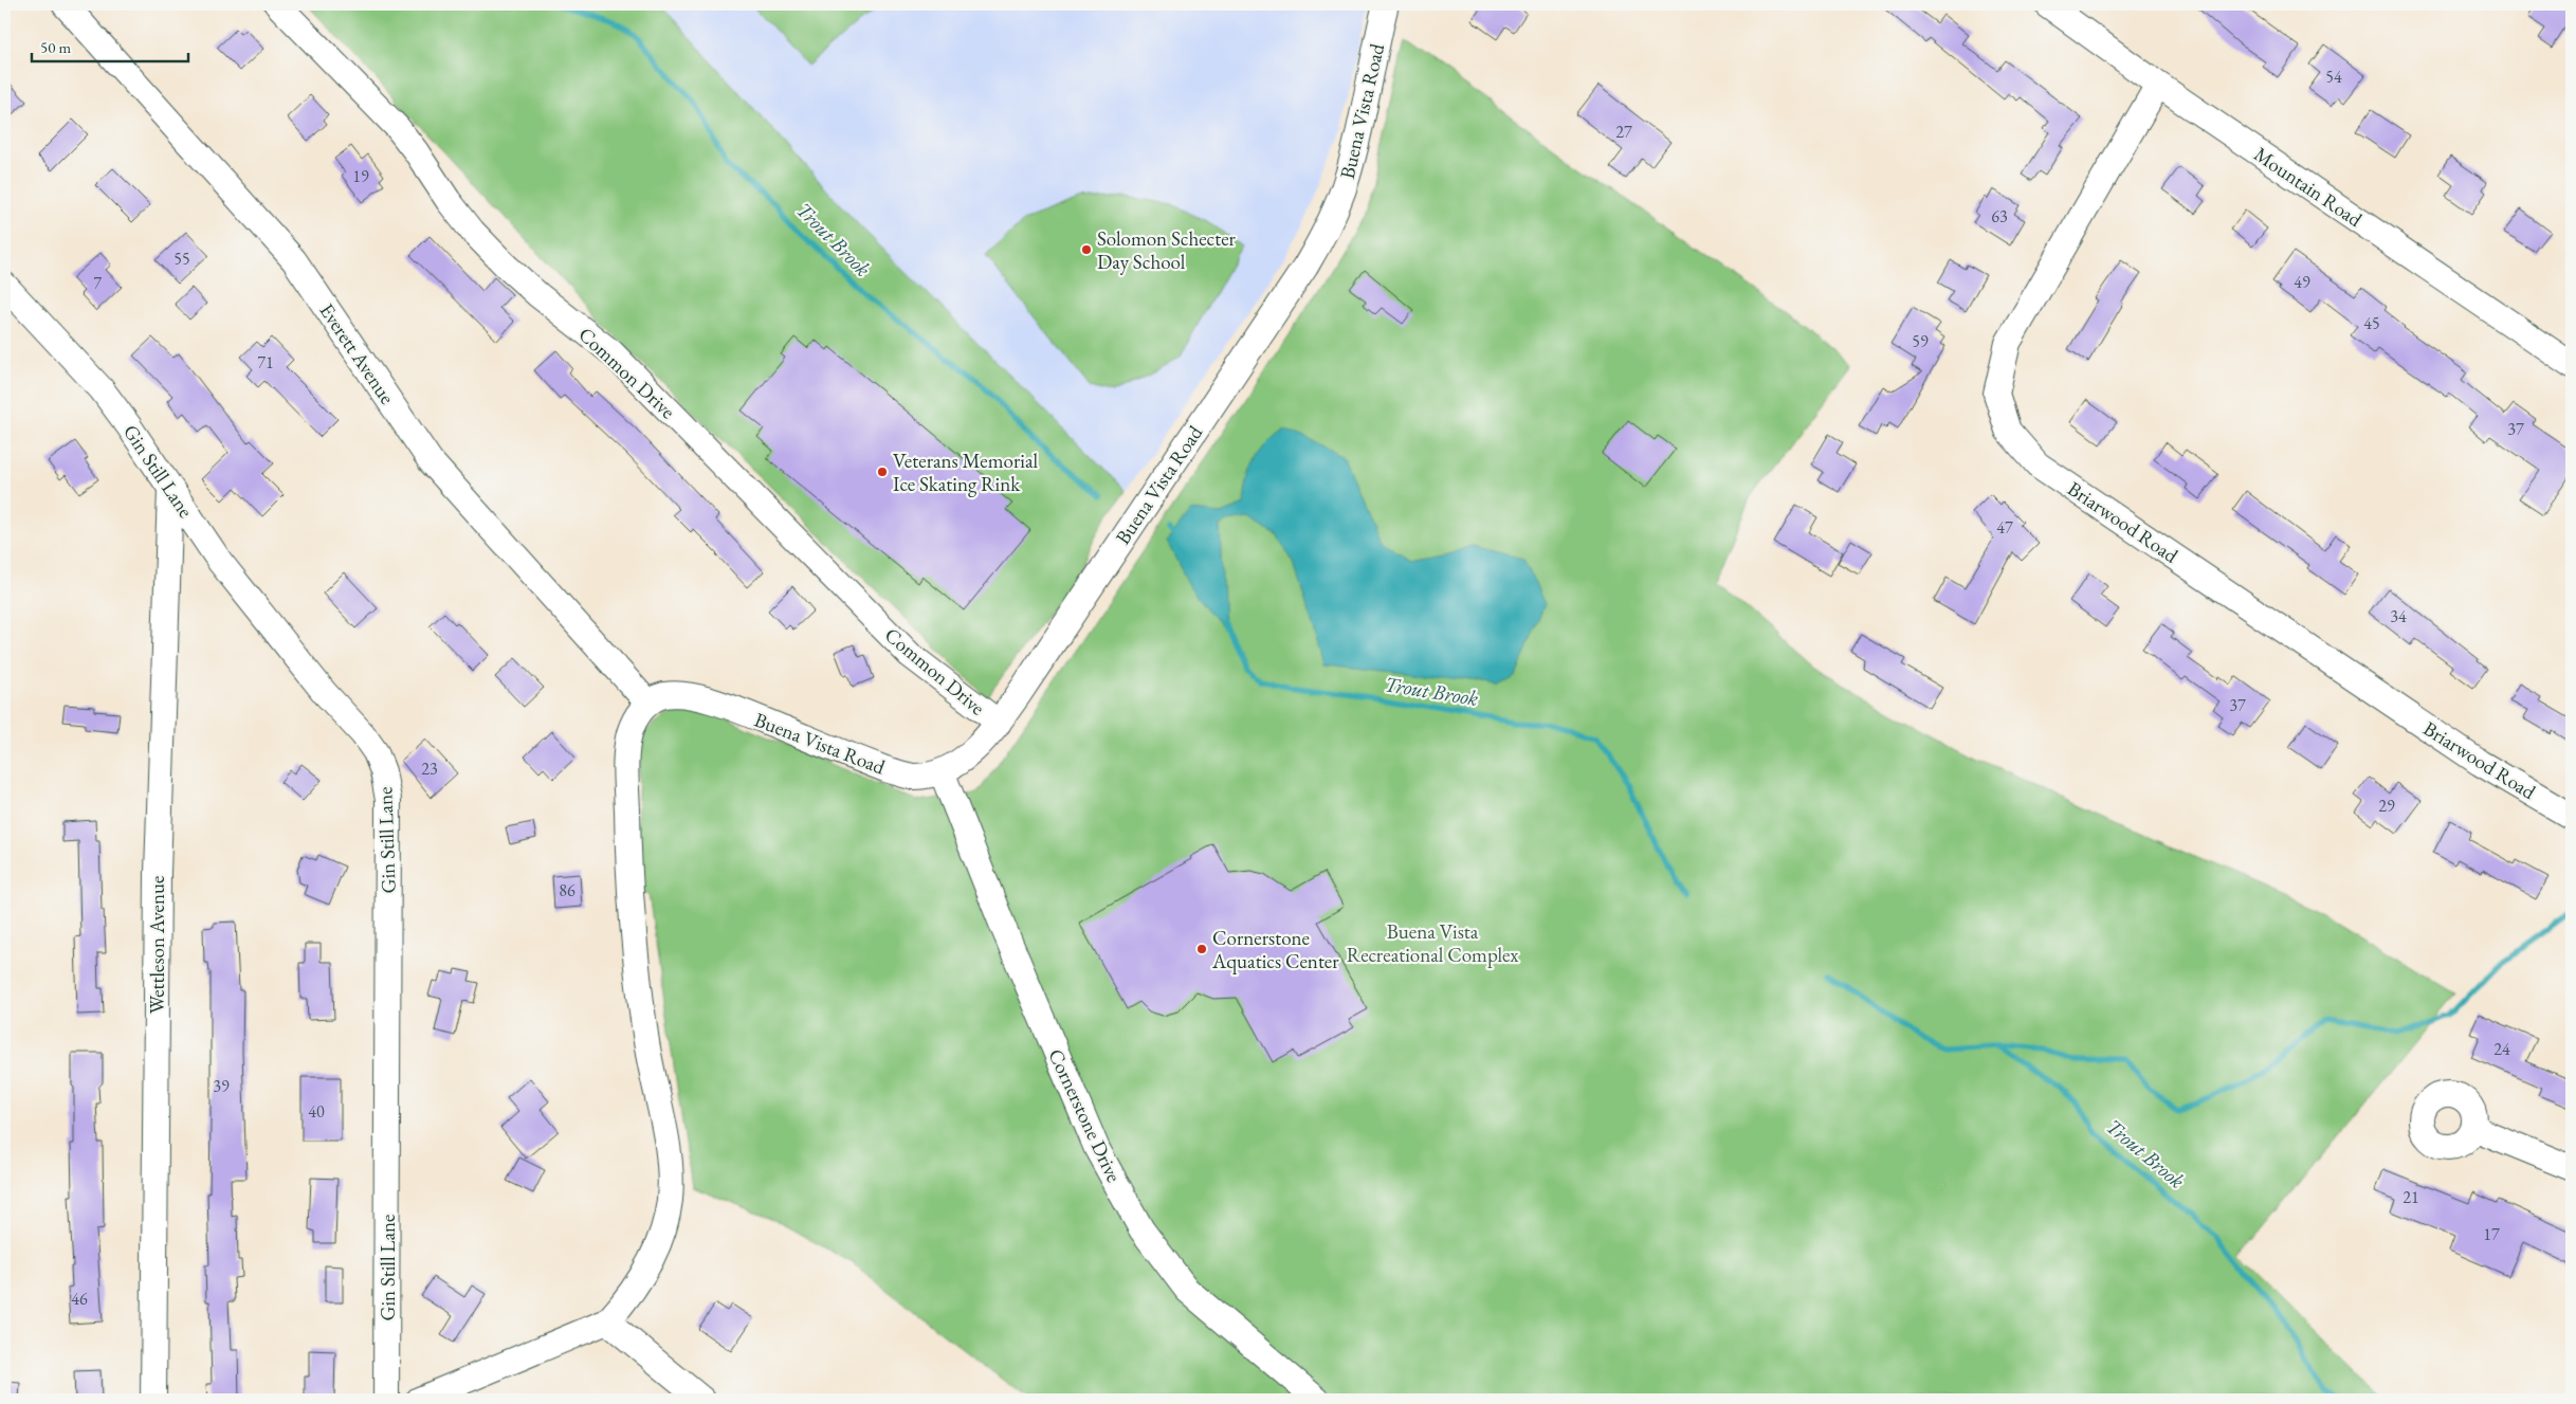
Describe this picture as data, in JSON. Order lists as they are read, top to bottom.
{
  "streets": {
    "street": [
      "Buena Vista Road",
      "Mountain Road",
      "Everett Avenue",
      "Common Drive",
      "Gin Still Lane",
      "Briarwood Road",
      "Wettleson Avenue",
      "Cornerstone Drive"
    ]
  },
  "crossings": [
    ["Buena Vista Road", "Everett Avenue"],
    ["Buena Vista Road", "Common Drive"],
    ["Buena Vista Road", "Cornerstone Drive"],
    ["Mountain Road", "Briarwood Road"],
    ["Gin Still Lane", "Wettleson Avenue"]
  ],
  "water": ["Trout Brook"],
  "parks": ["Buena Vista Recreational Complex"],
  "places": ["Solomon Schecter Day School", "Veterans Memorial Ice Skating Rink", "Cornerstone Aquatics Center"],
  "house_numbers": [
    "54",
    "27",
    "19",
    "63",
    "55",
    "49",
    "7",
    "45",
    "59",
    "71",
    "37",
    "47",
    "34",
    "37",
    "23",
    "29",
    "86",
    "24",
    "39",
    "40",
    "21",
    "17",
    "46"
  ],
  "scale_bar": "50 m"
}
